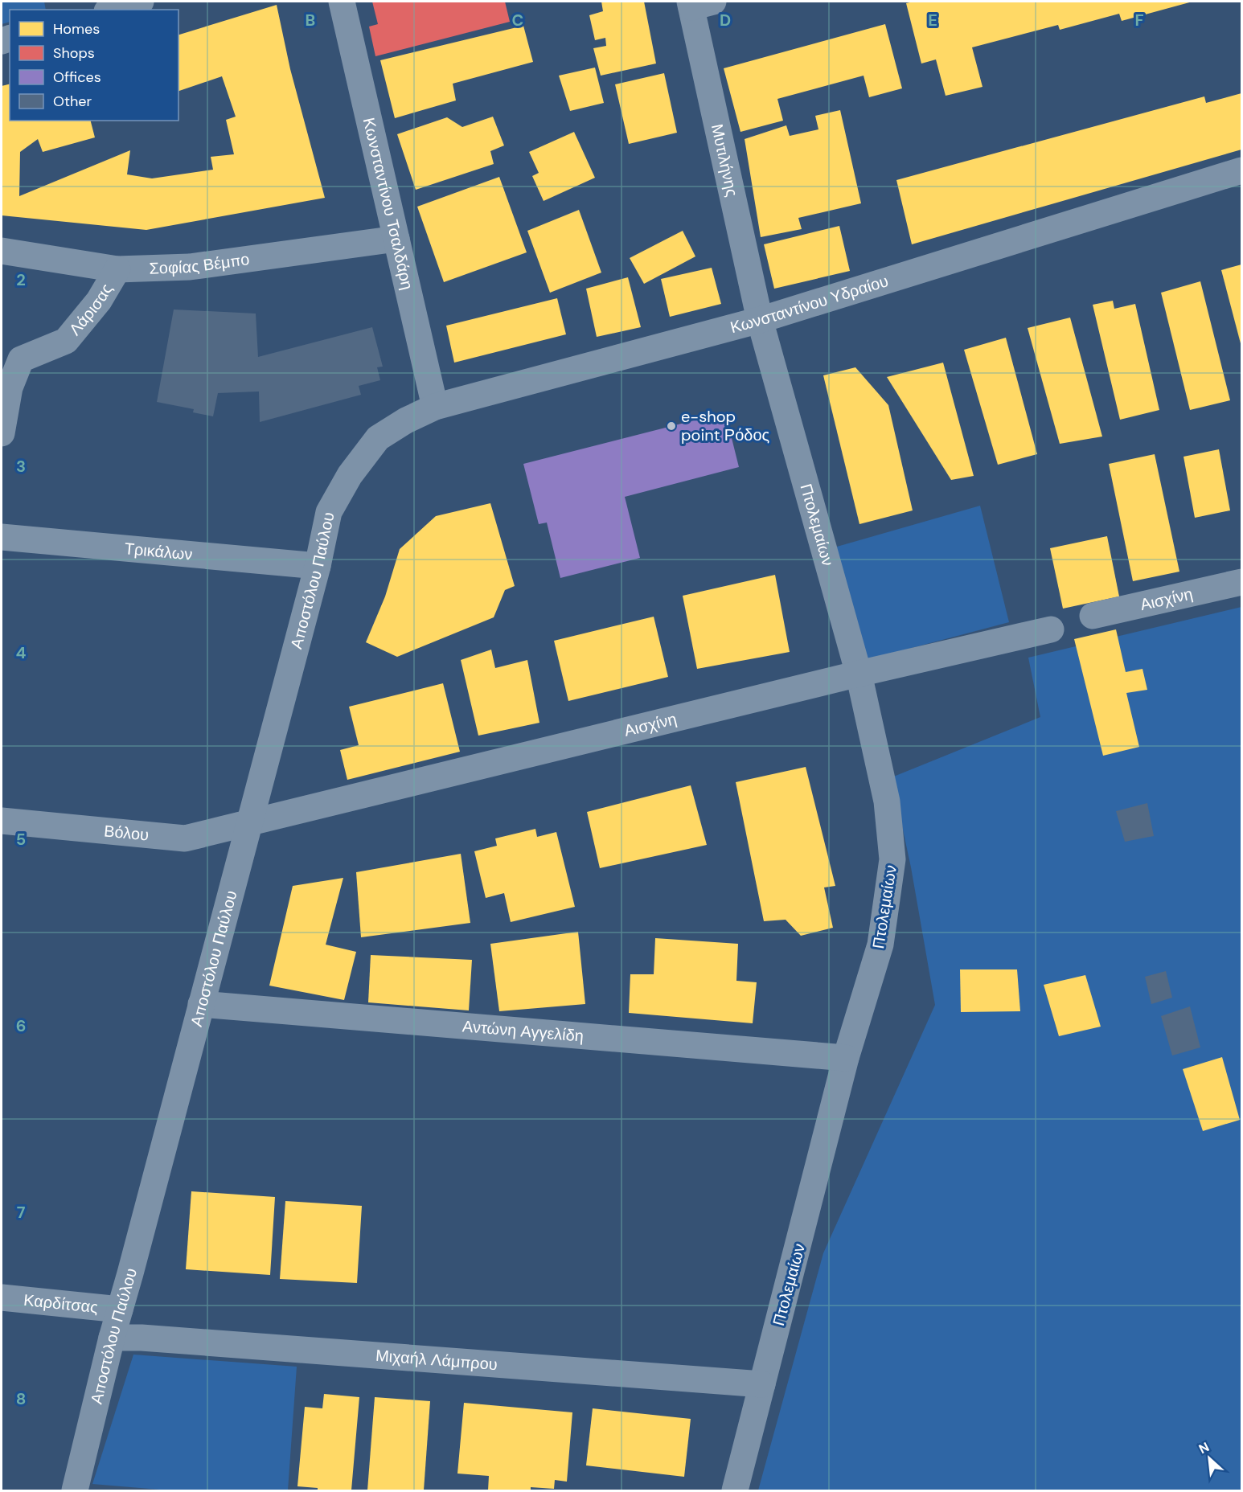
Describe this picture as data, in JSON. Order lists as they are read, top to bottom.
{
  "streets": {
    "street": [
      "Μυτιλήνης",
      "Κωνσταντίνου Τσαλδάρη",
      "Σοφίας Βέμπο",
      "Κωνσταντίνου Υδραίου",
      "Λάρισας",
      "Πτολεμαίων",
      "Τρικάλων",
      "Αποστόλου Παύλου",
      "Αισχίνη",
      "Βόλου",
      "Αντώνη Αγγελίδη",
      "Καρδίτσας",
      "Μιχαήλ Λάμπρου"
    ]
  },
  "crossings": [
    ["Μυτιλήνης", "Κωνσταντίνου Υδραίου"],
    ["Μυτιλήνης", "Πτολεμαίων"],
    ["Κωνσταντίνου Τσαλδάρη", "Σοφίας Βέμπο"],
    ["Κωνσταντίνου Τσαλδάρη", "Κωνσταντίνου Υδραίου"],
    ["Σοφίας Βέμπο", "Λάρισας"],
    ["Κωνσταντίνου Υδραίου", "Πτολεμαίων"],
    ["Κωνσταντίνου Υδραίου", "Αποστόλου Παύλου"],
    ["Πτολεμαίων", "Αισχίνη"],
    ["Πτολεμαίων", "Αντώνη Αγγελίδη"],
    ["Πτολεμαίων", "Μιχαήλ Λάμπρου"],
    ["Τρικάλων", "Αποστόλου Παύλου"],
    ["Αποστόλου Παύλου", "Αισχίνη"],
    ["Αποστόλου Παύλου", "Βόλου"],
    ["Αποστόλου Παύλου", "Αντώνη Αγγελίδη"],
    ["Αποστόλου Παύλου", "Καρδίτσας"],
    ["Αποστόλου Παύλου", "Μιχαήλ Λάμπρου"],
    ["Αισχίνη", "Βόλου"]
  ],
  "places": ["e-shop point Ρόδος"],
  "legend": [
    "Homes",
    "Shops",
    "Offices",
    "Other"
  ],
  "north": "top left",
  "grid": {
    "columns": [
      "B",
      "C",
      "D",
      "E",
      "F"
    ],
    "rows": [
      "2",
      "3",
      "4",
      "5",
      "6",
      "7",
      "8"
    ]
  }
}
